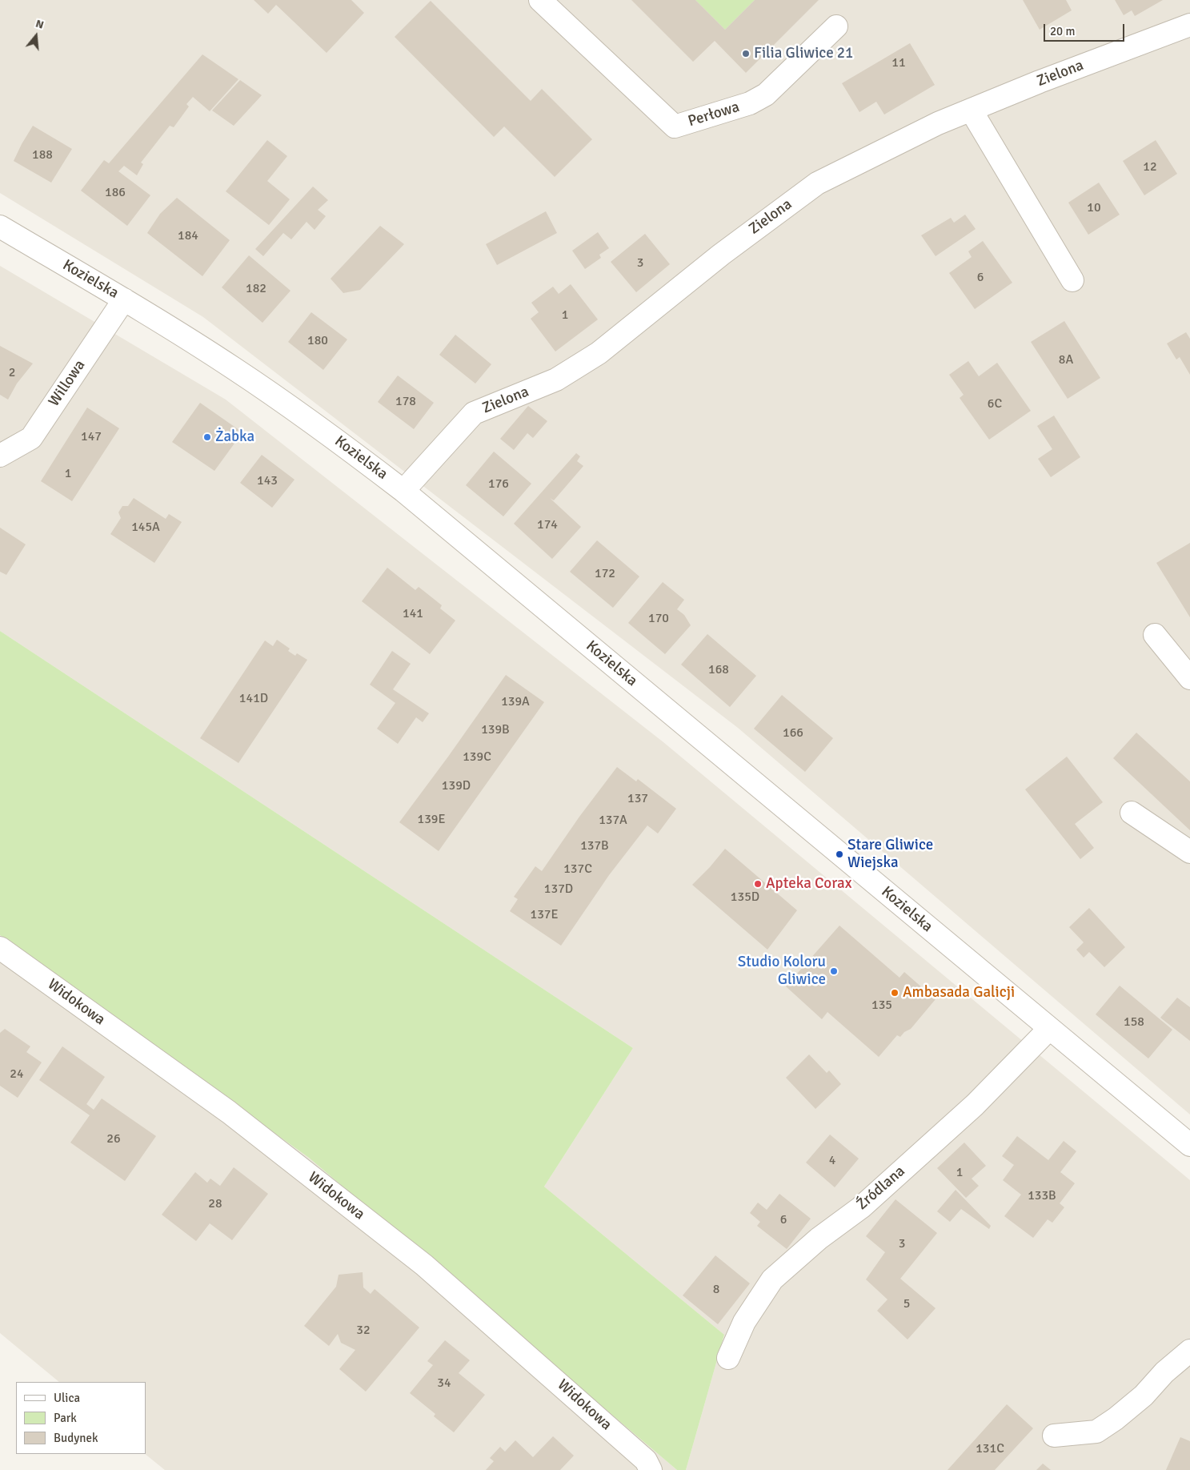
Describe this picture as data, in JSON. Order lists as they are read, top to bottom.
{
  "streets": {
    "street": [
      "Zielona",
      "Perłowa",
      "Kozielska",
      "Willowa",
      "Widokowa",
      "Źródlana"
    ]
  },
  "crossings": [
    ["Zielona", "Kozielska"],
    ["Kozielska", "Willowa"],
    ["Kozielska", "Źródlana"]
  ],
  "places": [
    "Filia Gliwice 21",
    "Żabka",
    "Stare Gliwice Wiejska",
    "Apteka Corax",
    "Studio Koloru Gliwice",
    "Ambasada Galicji"
  ],
  "house_numbers": [
    "11",
    "188",
    "12",
    "186",
    "10",
    "184",
    "3",
    "6",
    "182",
    "1",
    "180",
    "8A",
    "2",
    "178",
    "6C",
    "147",
    "1",
    "143",
    "176",
    "174",
    "145A",
    "172",
    "141",
    "170",
    "168",
    "141D",
    "139A",
    "139B",
    "166",
    "139C",
    "139D",
    "137",
    "139E",
    "137A",
    "137B",
    "137C",
    "137D",
    "135D",
    "137E",
    "135",
    "158",
    "24",
    "26",
    "4",
    "1",
    "133B",
    "28",
    "6",
    "3",
    "8",
    "5",
    "32",
    "34",
    "131C"
  ],
  "legend": ["Ulica", "Park", "Budynek"],
  "scale_bar": "20 m",
  "north": "top"
}
